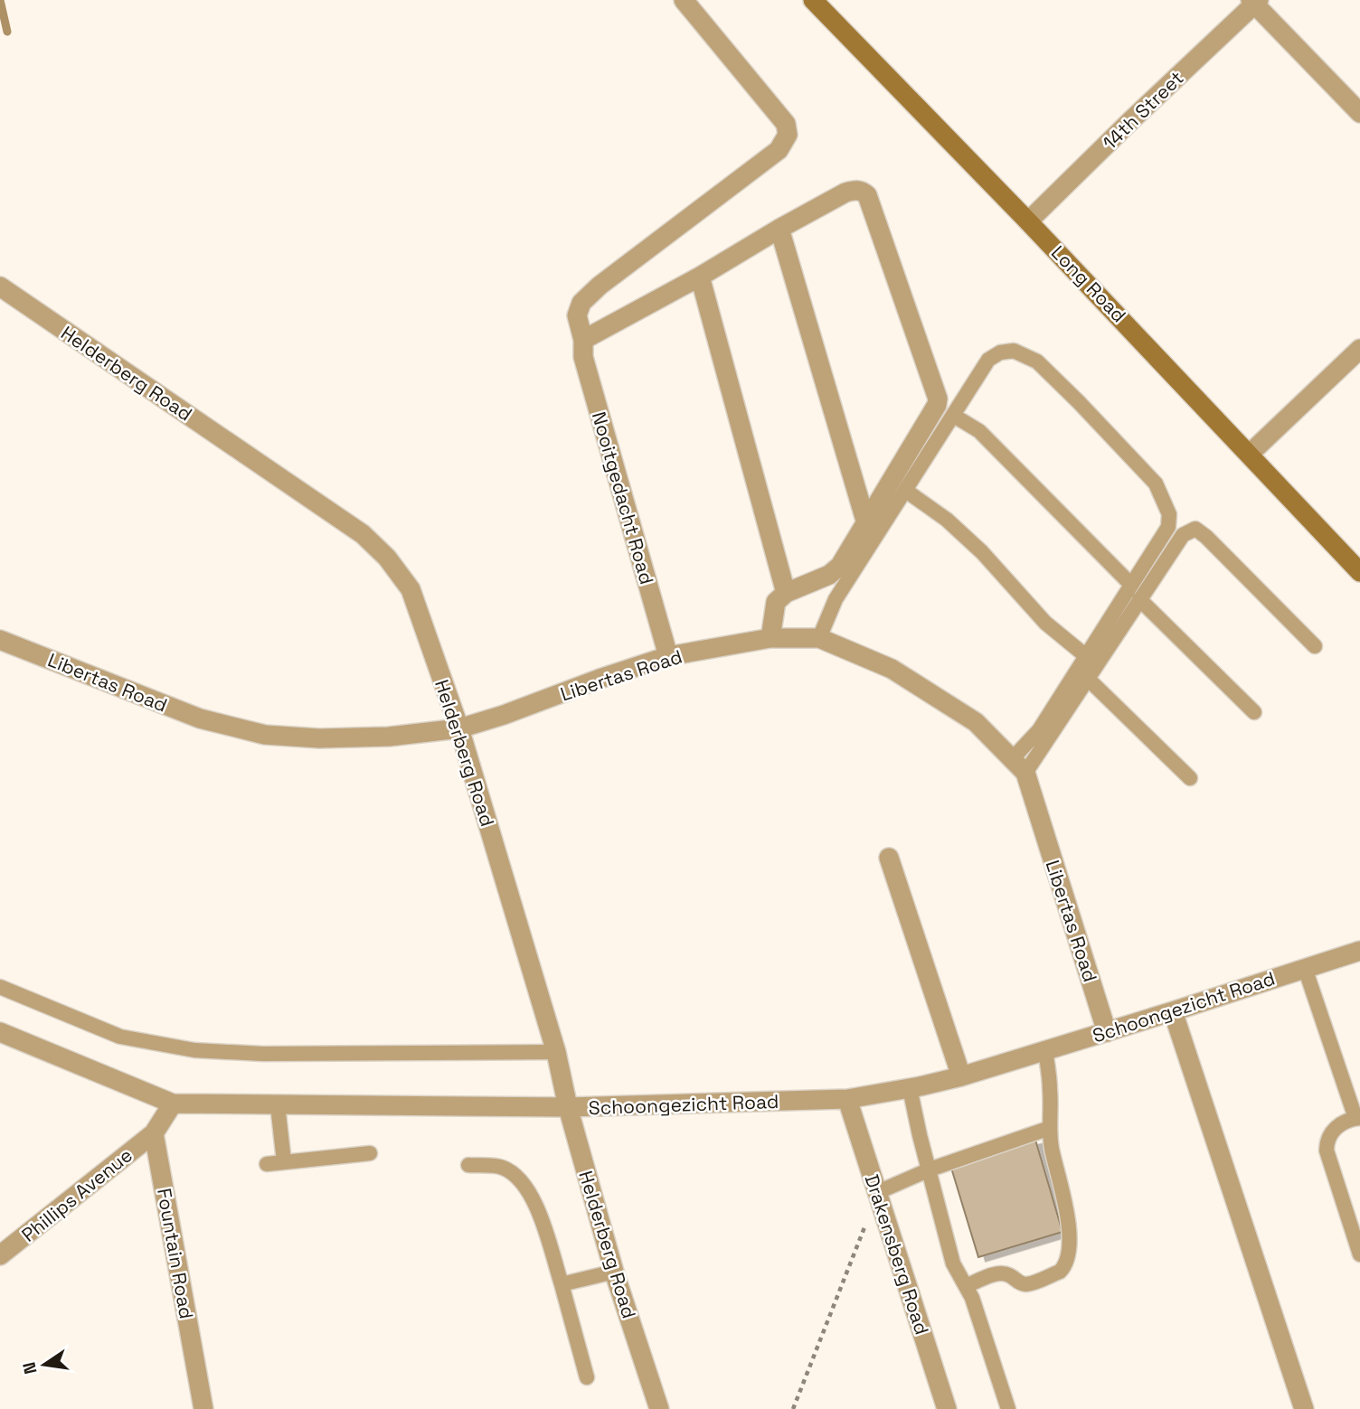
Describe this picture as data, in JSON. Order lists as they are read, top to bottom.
{
  "streets": {
    "main road": ["Long Road"],
    "street": [
      "14th Street",
      "Helderberg Road",
      "Nooitgedacht Road",
      "Libertas Road",
      "Schoongezicht Road",
      "Phillips Avenue",
      "Fountain Road",
      "Drakensberg Road"
    ]
  },
  "crossings": [
    ["14th Street", "Long Road"],
    ["Helderberg Road", "Libertas Road"],
    ["Helderberg Road", "Schoongezicht Road"],
    ["Nooitgedacht Road", "Libertas Road"],
    ["Libertas Road", "Schoongezicht Road"],
    ["Schoongezicht Road", "Drakensberg Road"],
    ["Phillips Avenue", "Fountain Road"]
  ],
  "north": "left"
}
